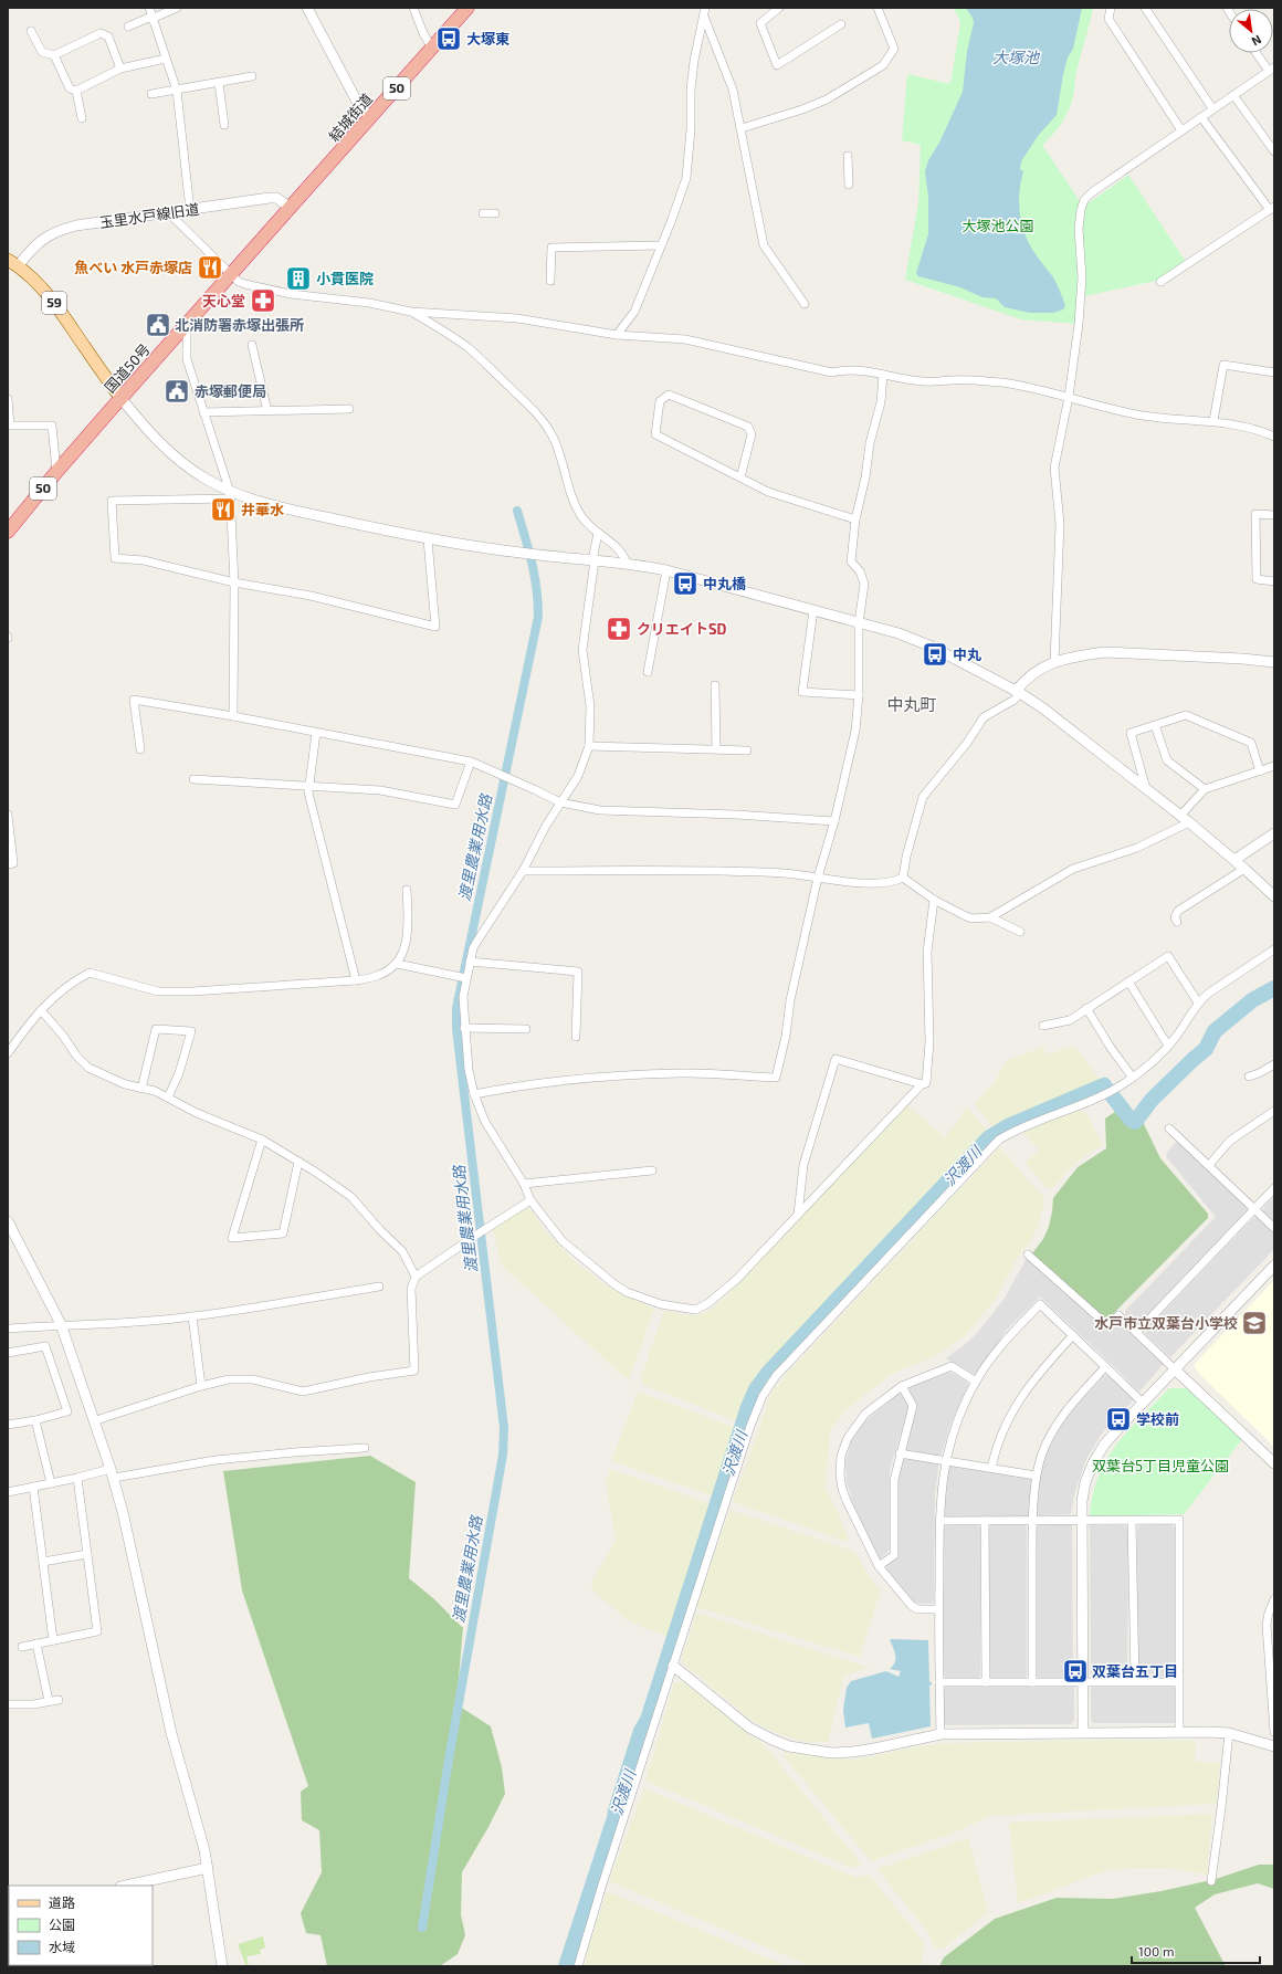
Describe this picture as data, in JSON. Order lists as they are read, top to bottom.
{
  "streets": {
    "highway": ["50", "結城街道", "国道50号"],
    "main road": ["59"],
    "street": ["玉里水戸線旧道"]
  },
  "crossings": [
    ["結城街道", "玉里水戸線旧道"],
    ["結城街道", "国道50号"],
    ["玉里水戸線旧道", "59"],
    ["玉里水戸線旧道", "国道50号"],
    ["59", "国道50号"]
  ],
  "districts": ["中丸町"],
  "water": ["大塚池", "渡里農業用水路", "沢渡川"],
  "parks": ["大塚池公園", "双葉台5丁目児童公園"],
  "places": {
    "bus stop": [
      "大塚東",
      "中丸橋",
      "中丸",
      "学校前",
      "双葉台五丁目"
    ],
    "restaurant": ["魚べい 水戸赤塚店", "井華水"],
    "building": ["小貫医院"],
    "pharmacy": ["天心堂", "クリエイトSD"],
    "public building": ["北消防署赤塚出張所", "赤塚郵便局"],
    "school or university": ["水戸市立双葉台小学校"]
  },
  "legend": ["道路", "公園", "水域"],
  "scale_bar": "100 m",
  "north": "bottom right"
}
